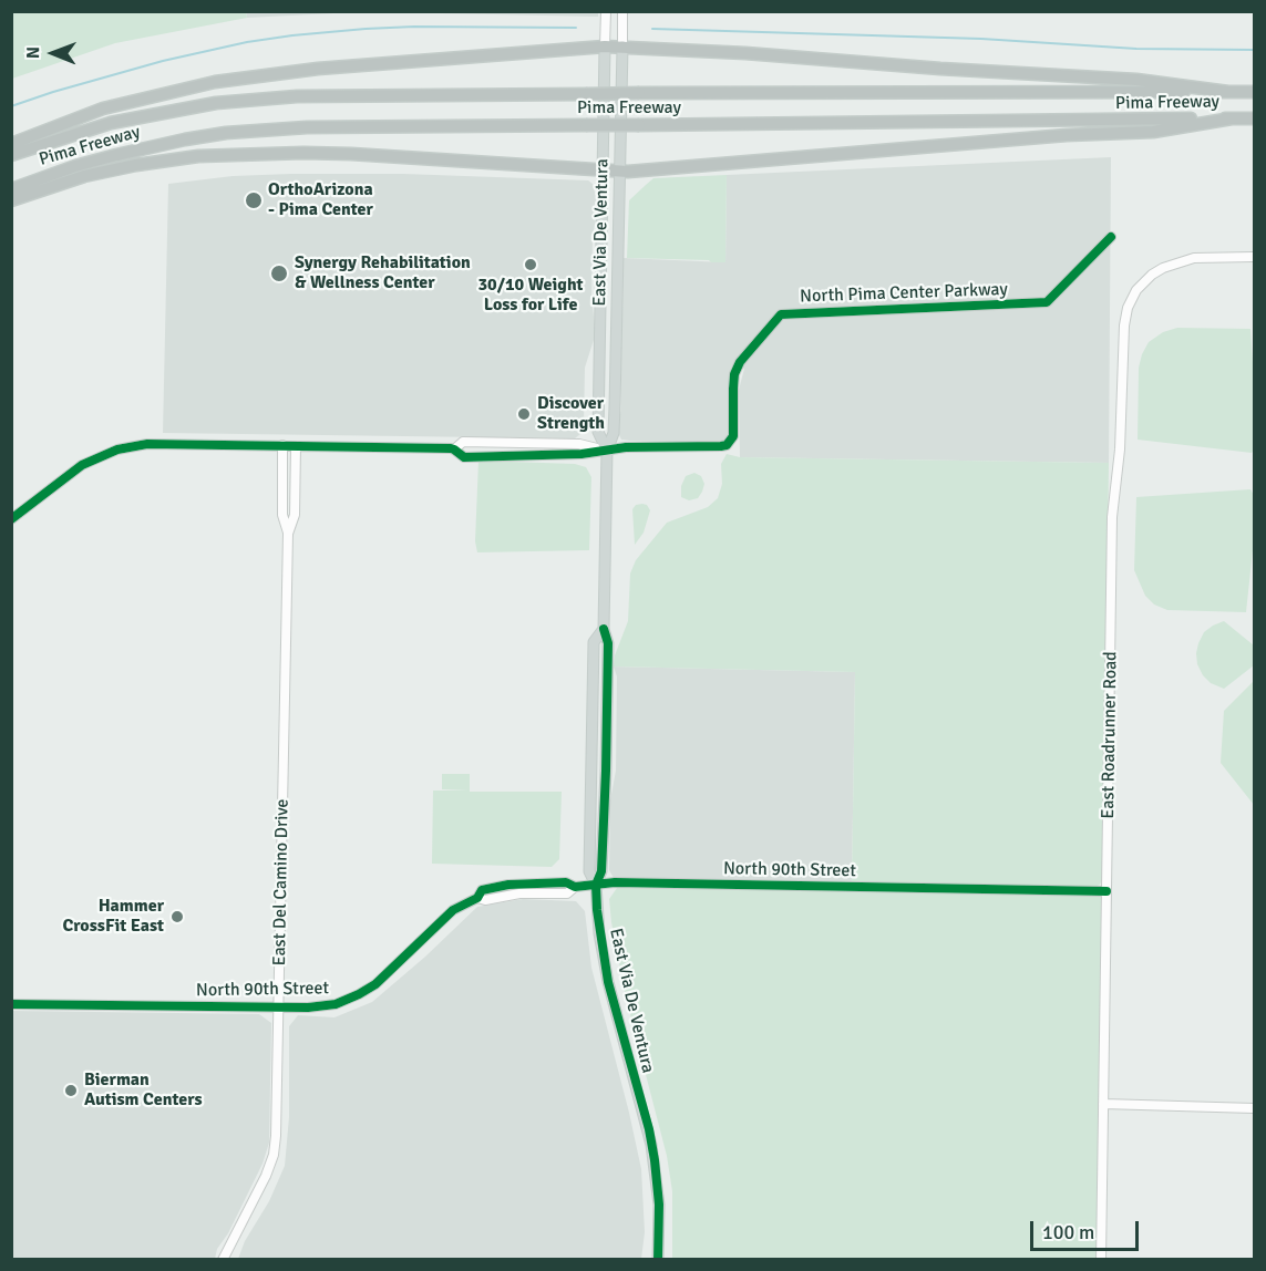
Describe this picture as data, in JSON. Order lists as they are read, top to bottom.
{
  "streets": {
    "highway": ["Pima Freeway"],
    "main road": ["East Via De Ventura"],
    "street": [
      "North Pima Center Parkway",
      "East Roadrunner Road",
      "North 90th Street",
      "East Del Camino Drive"
    ]
  },
  "crossings": [
    ["East Via De Ventura", "North Pima Center Parkway"],
    ["East Via De Ventura", "North 90th Street"],
    ["North Pima Center Parkway", "East Del Camino Drive"],
    ["East Roadrunner Road", "North 90th Street"],
    ["North 90th Street", "East Del Camino Drive"]
  ],
  "places": [
    "OrthoArizona - Pima Center",
    "30/10 Weight Loss for Life",
    "Synergy Rehabilitation & Wellness Center",
    "Discover Strength",
    "Hammer CrossFit East",
    "Bierman Autism Centers"
  ],
  "scale_bar": "100 m",
  "north": "left"
}
